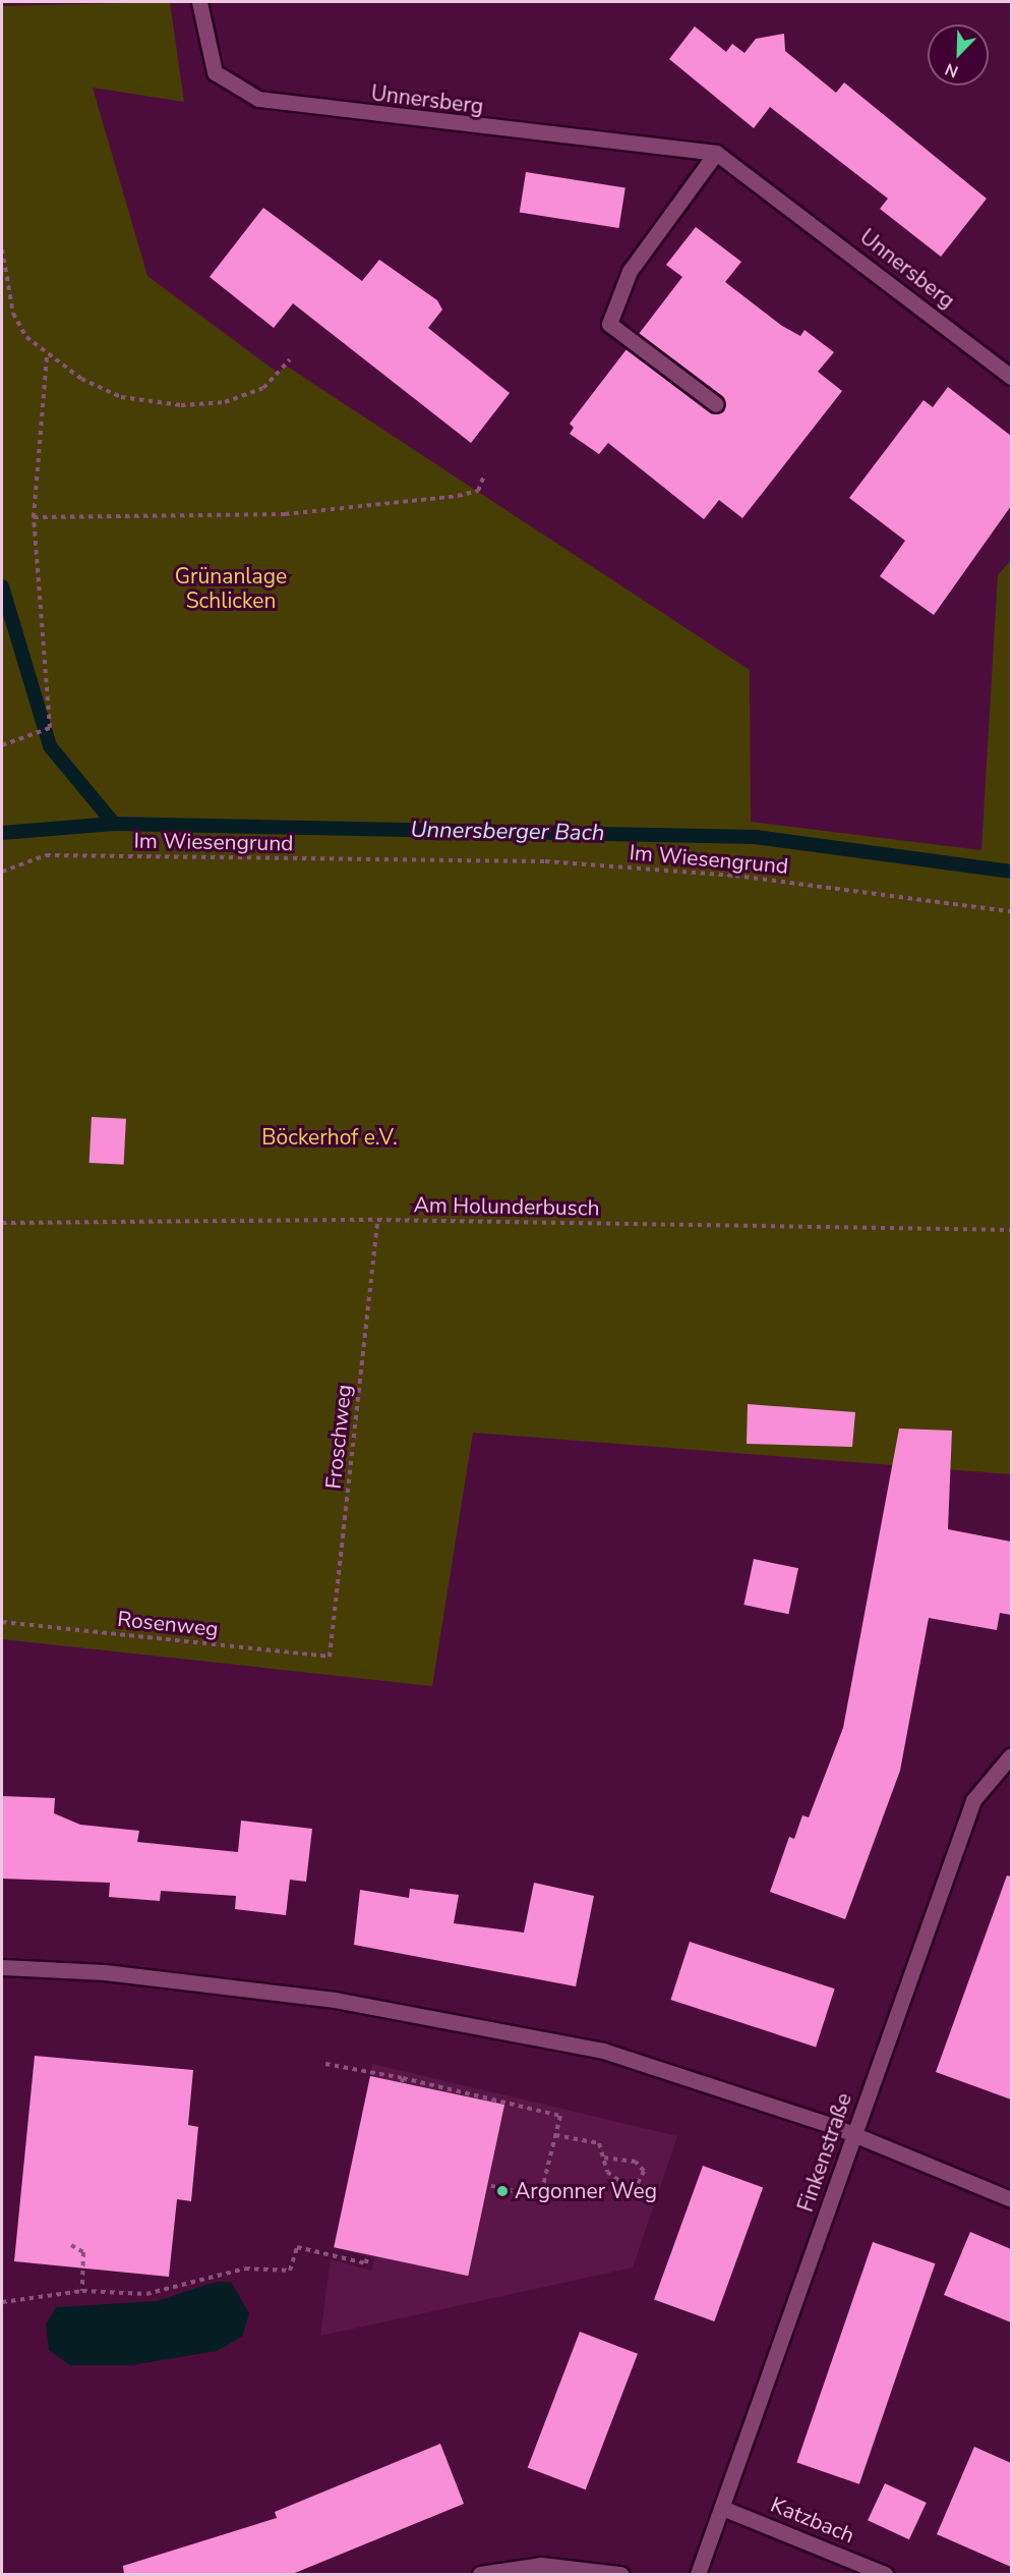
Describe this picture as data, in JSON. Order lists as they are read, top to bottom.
{
  "streets": {
    "street": ["Unnersberg", "Finkenstraße", "Katzbach"],
    "path": [
      "Im Wiesengrund",
      "Am Holunderbusch",
      "Froschweg",
      "Rosenweg"
    ]
  },
  "crossings": [
    ["Am Holunderbusch", "Froschweg"],
    ["Froschweg", "Rosenweg"],
    ["Finkenstraße", "Katzbach"]
  ],
  "water": ["Unnersberger Bach"],
  "parks": ["Grünanlage Schlicken", "Böckerhof e.V."],
  "places": ["Argonner Weg"],
  "north": "bottom left"
}
